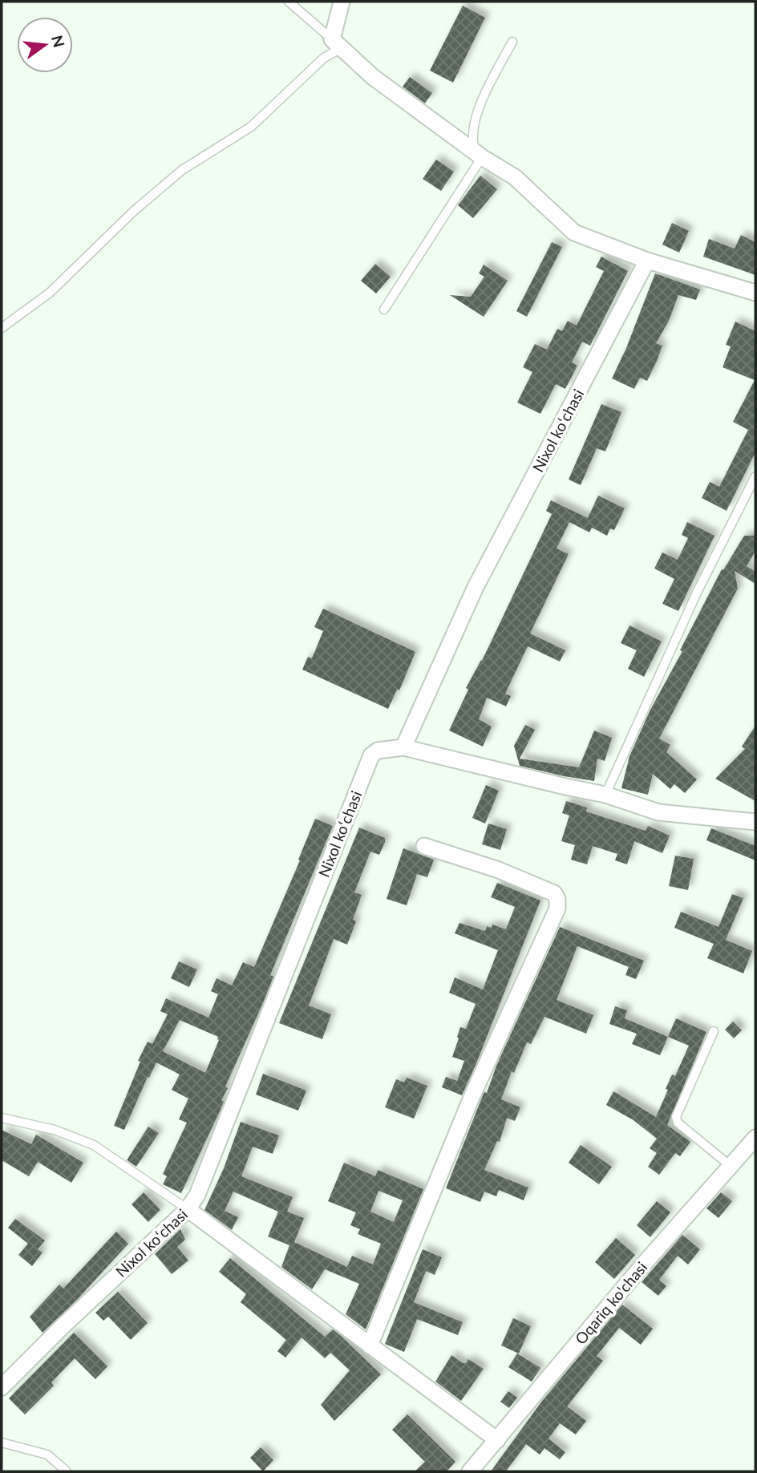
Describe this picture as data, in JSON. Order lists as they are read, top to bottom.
{
  "streets": {
    "street": ["Nixol koʻchasi", "Oqariq ko'chasi"]
  },
  "north": "right"
}
